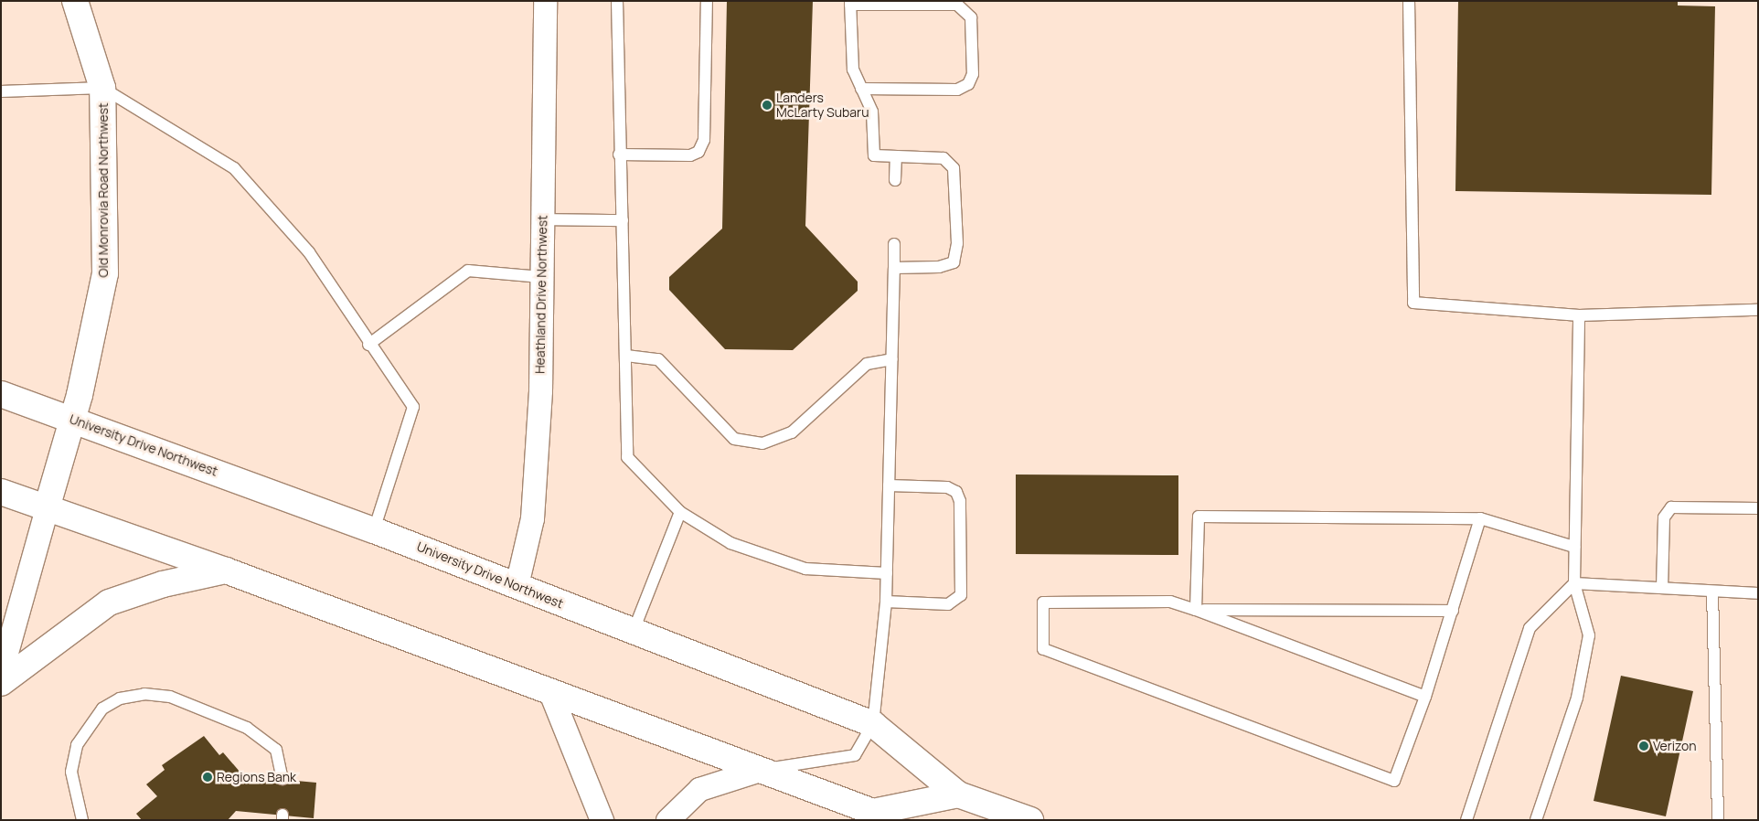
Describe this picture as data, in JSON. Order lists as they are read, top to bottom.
{
  "streets": {
    "main road": ["Old Monrovia Road Northwest", "University Drive Northwest"],
    "street": ["Heathland Drive Northwest"]
  },
  "crossings": [
    ["Old Monrovia Road Northwest", "University Drive Northwest"],
    ["Heathland Drive Northwest", "University Drive Northwest"]
  ],
  "places": ["Landers McLarty Subaru", "Verizon", "Regions Bank"]
}
